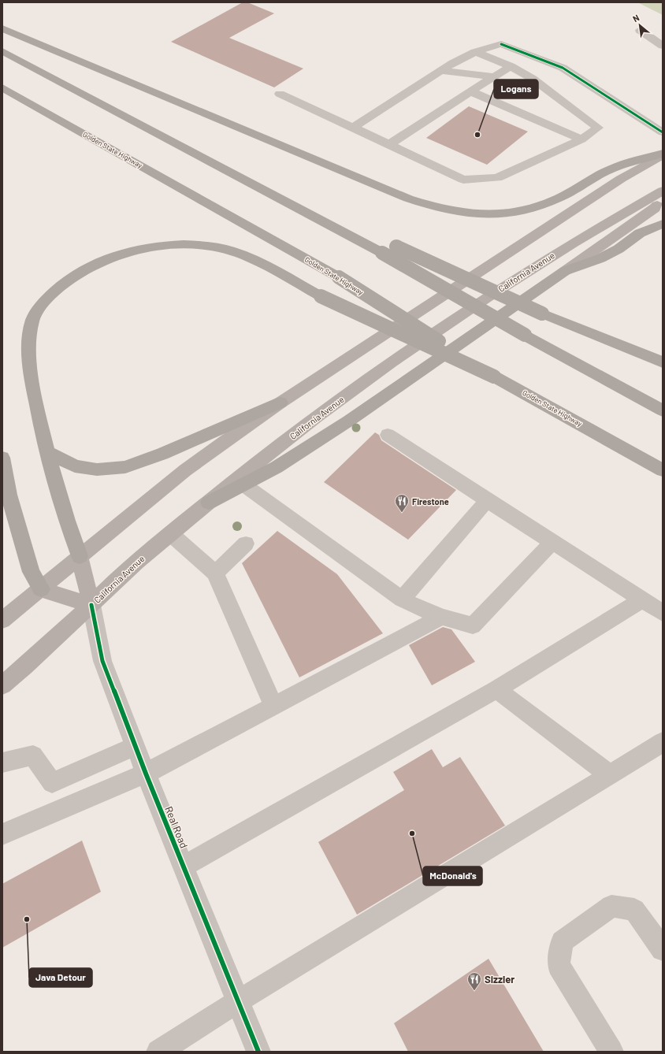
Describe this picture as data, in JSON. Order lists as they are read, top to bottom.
{
  "streets": {
    "highway": ["Golden State Highway"],
    "main road": ["California Avenue"],
    "street": ["Real Road"]
  },
  "crossings": [
    ["California Avenue", "Real Road"]
  ],
  "places": {
    "other": ["Logans", "McDonald's", "Java Detour"],
    "restaurant": ["Firestone", "Sizzler"]
  },
  "north": "top left"
}
